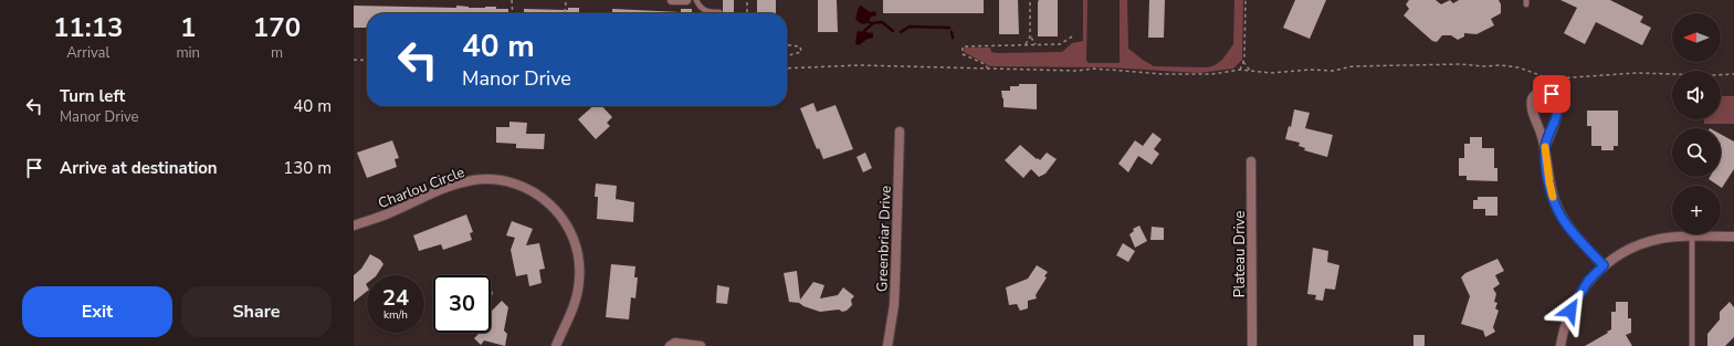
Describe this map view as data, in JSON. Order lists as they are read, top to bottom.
{
  "streets": {
    "street": ["Charlou Circle", "Greenbriar Drive", "Plateau Drive"]
  },
  "north": "left",
  "page": {
    "eta": [
      "11:13",
      "Arrival",
      "1",
      "min",
      "170",
      "m"
    ],
    "map_buttons": "+",
    "turn": ["40 m", "Manor Drive"],
    "list": [
      {
        "name": "Turn left",
        "note": "Manor Drive",
        "value": "40 m"
      },
      {
        "name": "Arrive at destination",
        "value": "130 m"
      }
    ],
    "speed": "24 km/h",
    "limit": "30",
    "buttons": ["Exit", "Share"]
  }
}
